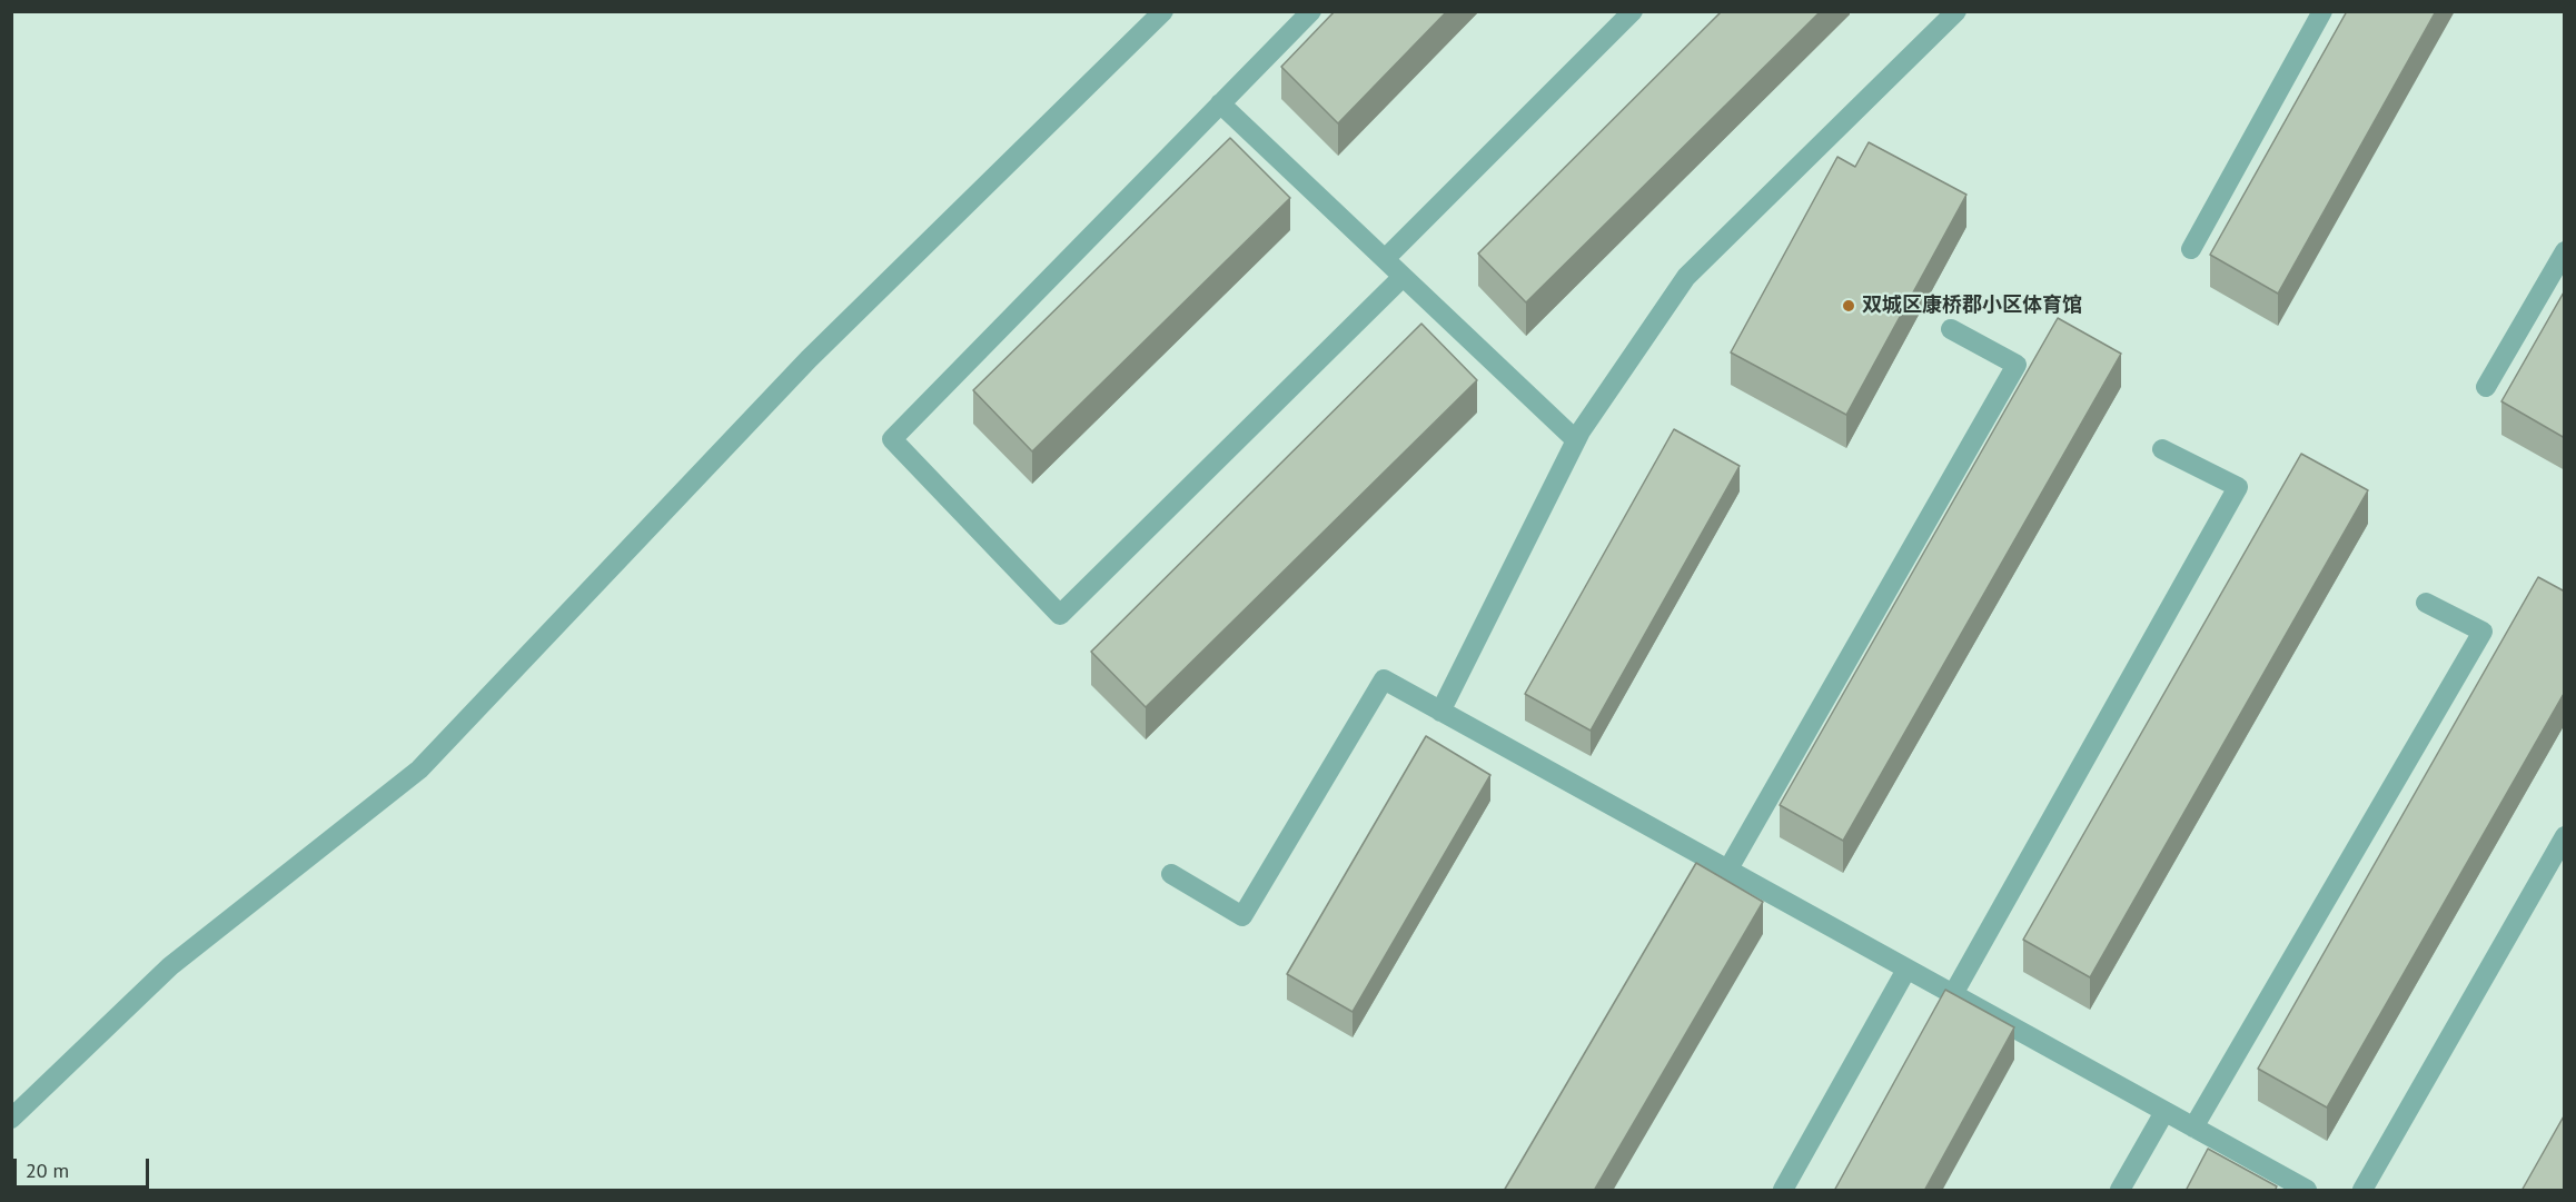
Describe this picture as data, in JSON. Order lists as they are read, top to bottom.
{
  "places": ["双城区康桥郡小区体育馆"],
  "scale_bar": "20 m"
}
